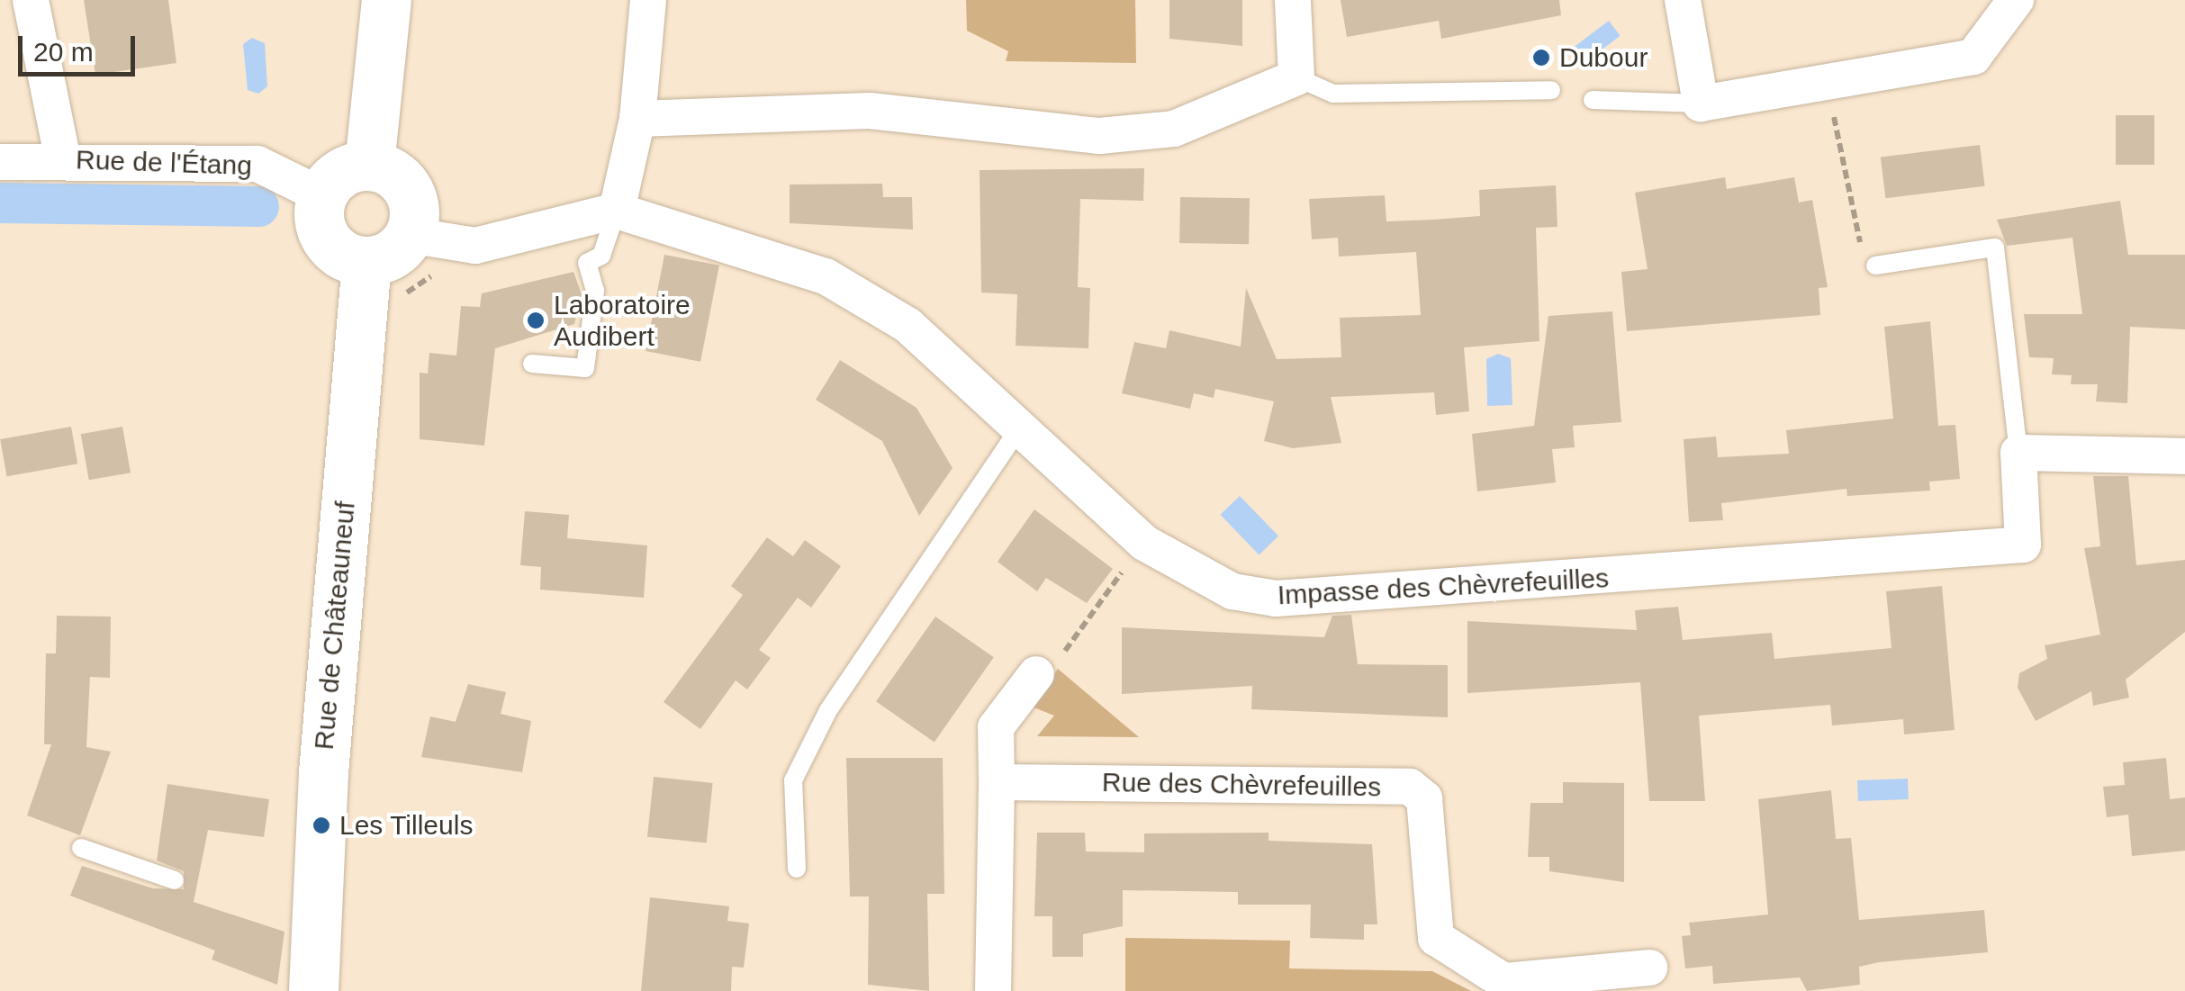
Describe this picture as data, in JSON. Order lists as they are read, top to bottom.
{
  "streets": {
    "main road": ["Rue de Châteauneuf"],
    "street": ["Rue de l'Étang", "Impasse des Chèvrefeuilles", "Rue des Chèvrefeuilles"]
  },
  "crossings": [
    ["Rue de l'Étang", "Rue de Châteauneuf"]
  ],
  "places": ["Dubour", "Laboratoire Audibert", "Les Tilleuls"],
  "scale_bar": "20 m"
}
